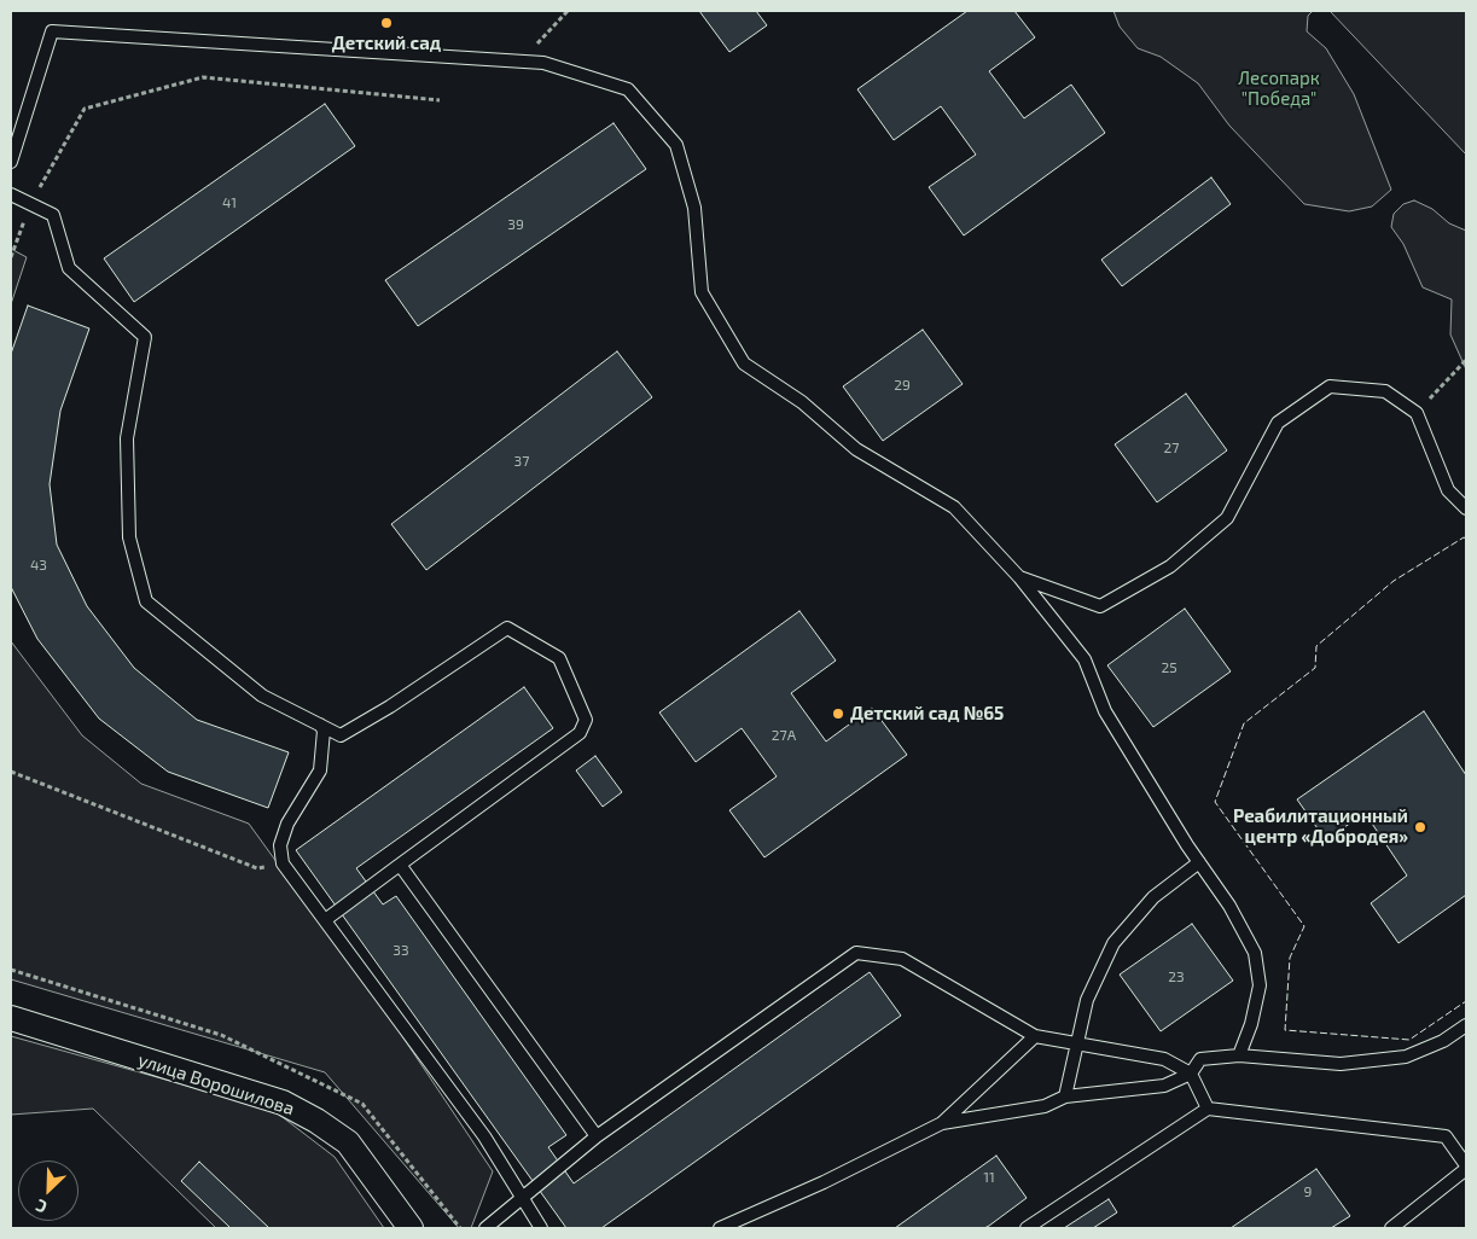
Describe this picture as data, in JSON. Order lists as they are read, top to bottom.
{
  "streets": {
    "street": ["улица Ворошилова"]
  },
  "parks": ["Лесопарк \"Победа\""],
  "places": ["Детский сад", "Детский сад №65", "Реабилитационный центр «Добродея»"],
  "house_numbers": [
    "41",
    "39",
    "29",
    "27",
    "37",
    "43",
    "25",
    "27А",
    "33",
    "23",
    "11",
    "9"
  ],
  "north": "bottom left"
}
